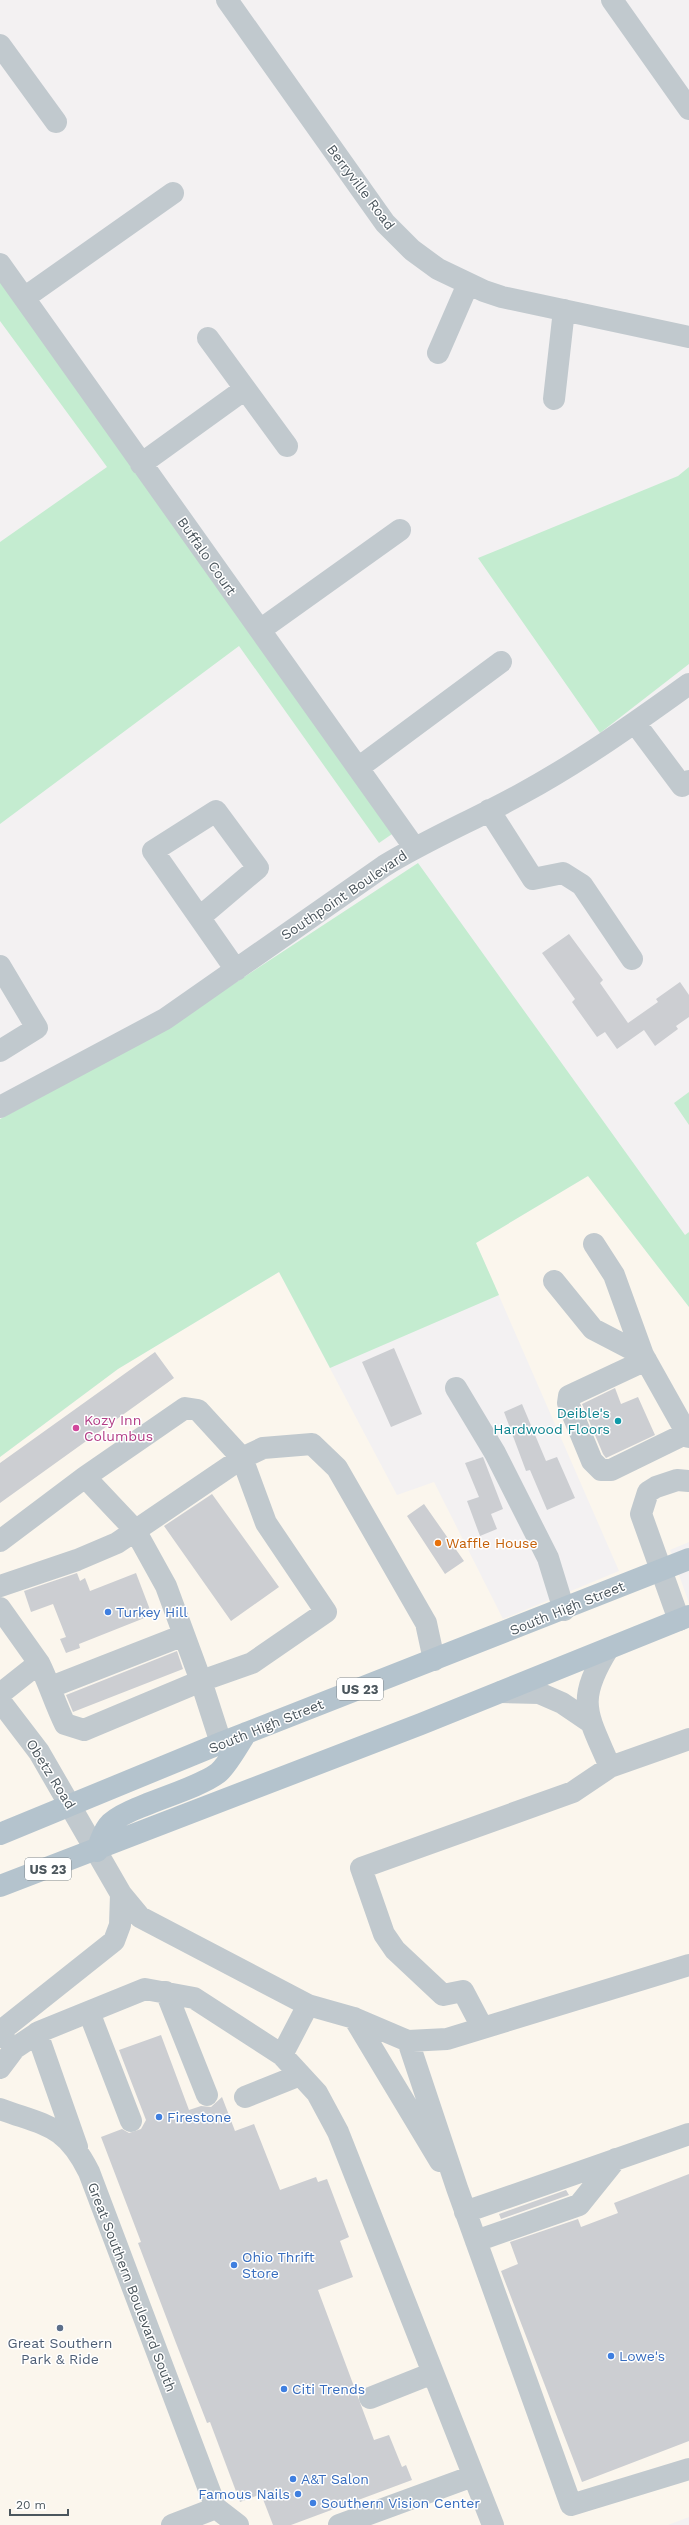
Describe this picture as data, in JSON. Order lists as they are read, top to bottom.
{
  "streets": {
    "main road": ["South High Street", "US 23"],
    "street": [
      "Berryville Road",
      "Buffalo Court",
      "Southpoint Boulevard",
      "Obetz Road",
      "Great Southern Boulevard South"
    ]
  },
  "crossings": [
    ["Buffalo Court", "Southpoint Boulevard"],
    ["South High Street", "Obetz Road"],
    ["US 23", "Obetz Road"]
  ],
  "places": [
    "Deible's Hardwood Floors",
    "Kozy Inn Columbus",
    "Waffle House",
    "Turkey Hill",
    "Firestone",
    "Ohio Thrift Store",
    "Great Southern Park & Ride",
    "Lowe's",
    "Citi Trends",
    "A&T Salon",
    "Famous Nails",
    "Southern Vision Center"
  ],
  "scale_bar": "20 m"
}
